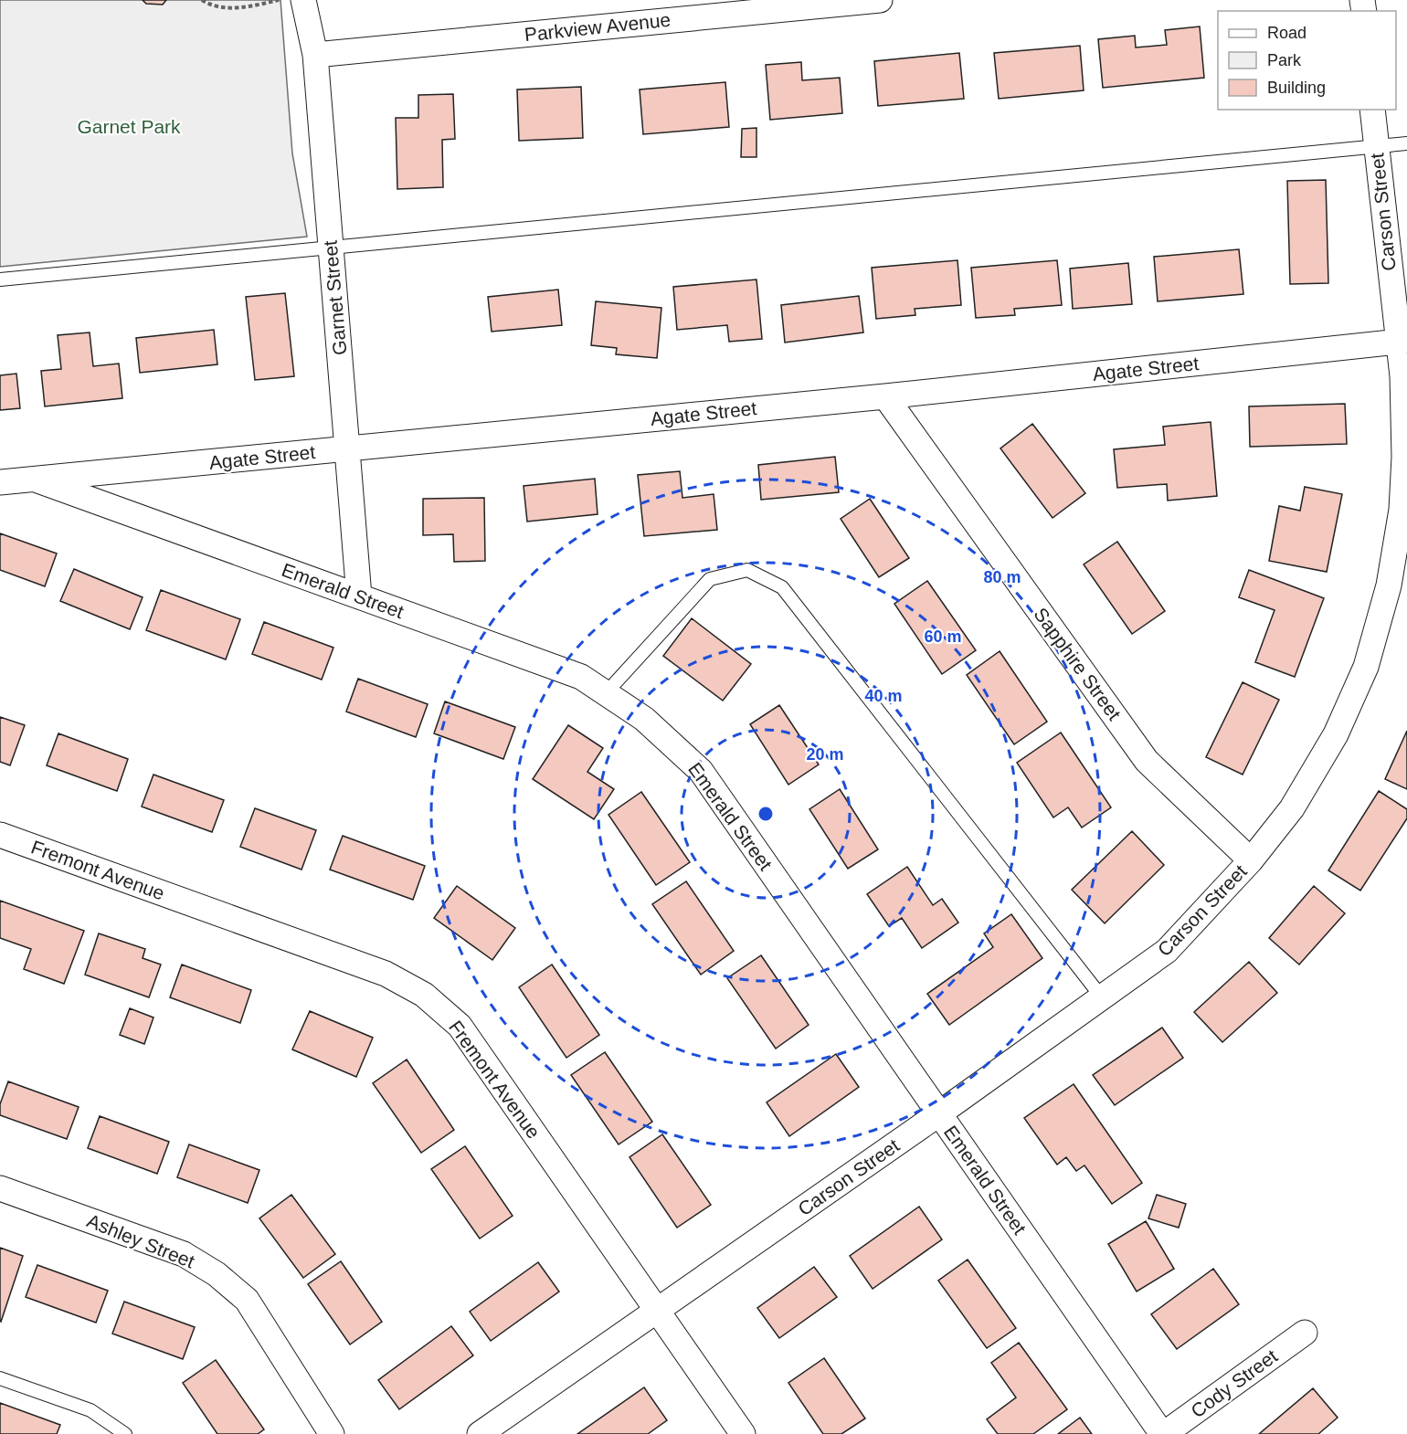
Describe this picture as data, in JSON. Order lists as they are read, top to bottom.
{
  "streets": {
    "street": [
      "Parkview Avenue",
      "Carson Street",
      "Garnet Street",
      "Agate Street",
      "Emerald Street",
      "Sapphire Street",
      "Fremont Avenue",
      "Ashley Street",
      "Cody Street"
    ]
  },
  "crossings": [
    ["Parkview Avenue", "Garnet Street"],
    ["Carson Street", "Agate Street"],
    ["Carson Street", "Emerald Street"],
    ["Carson Street", "Sapphire Street"],
    ["Carson Street", "Fremont Avenue"],
    ["Garnet Street", "Agate Street"],
    ["Garnet Street", "Emerald Street"],
    ["Agate Street", "Emerald Street"],
    ["Agate Street", "Sapphire Street"],
    ["Emerald Street", "Cody Street"]
  ],
  "parks": ["Garnet Park"],
  "legend": ["Road", "Park", "Building"],
  "rings": [
    "80 m",
    "60 m",
    "40 m",
    "20 m"
  ]
}
